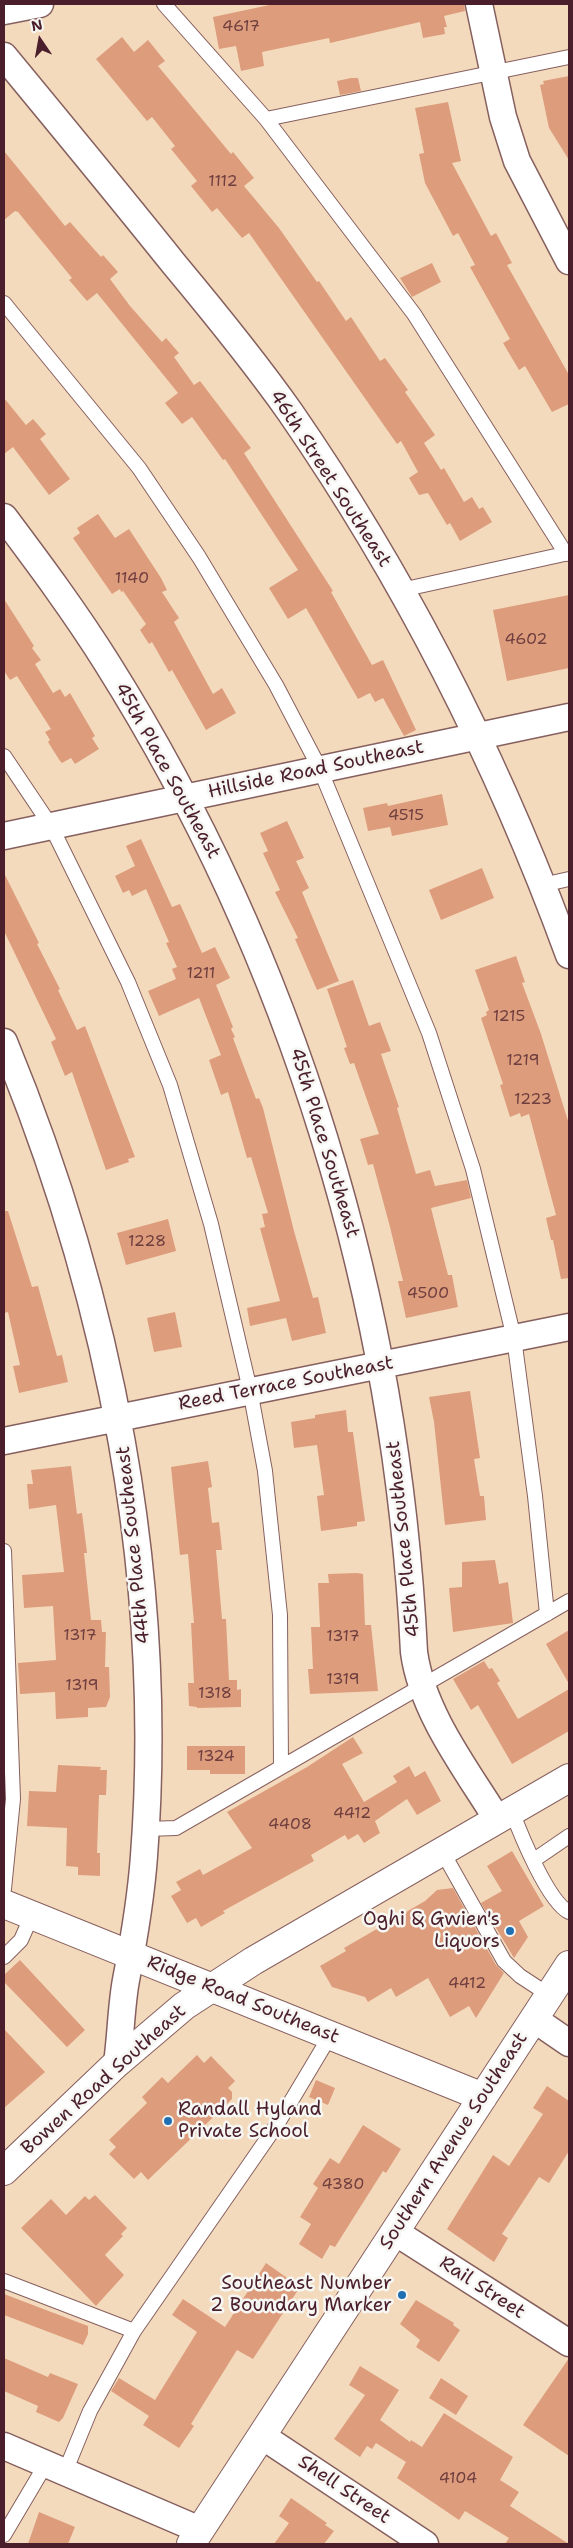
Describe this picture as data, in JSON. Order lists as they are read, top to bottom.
{
  "streets": {
    "main road": ["Ridge Road Southeast", "Bowen Road Southeast", "Southern Avenue Southeast"],
    "street": [
      "46th Street Southeast",
      "Hillside Road Southeast",
      "45th Place Southeast",
      "Reed Terrace Southeast",
      "44th Place Southeast",
      "Rail Street",
      "Shell Street"
    ]
  },
  "crossings": [
    ["46th Street Southeast", "Hillside Road Southeast"],
    ["Hillside Road Southeast", "45th Place Southeast"],
    ["45th Place Southeast", "Reed Terrace Southeast"],
    ["45th Place Southeast", "Bowen Road Southeast"],
    ["Reed Terrace Southeast", "44th Place Southeast"],
    ["44th Place Southeast", "Ridge Road Southeast"],
    ["44th Place Southeast", "Bowen Road Southeast"],
    ["Ridge Road Southeast", "Bowen Road Southeast"],
    ["Ridge Road Southeast", "Southern Avenue Southeast"],
    ["Southern Avenue Southeast", "Rail Street"],
    ["Southern Avenue Southeast", "Shell Street"]
  ],
  "places": ["Oghi & Gwien's Liquors", "Randall Hyland Private School", "Southeast Number 2 Boundary Marker"],
  "house_numbers": [
    "4617",
    "1112",
    "1140",
    "4602",
    "4515",
    "1211",
    "1215",
    "1219",
    "1223",
    "1228",
    "4500",
    "1317",
    "1317",
    "1319",
    "1319",
    "1318",
    "1324",
    "4412",
    "4408",
    "4412",
    "4380",
    "4104"
  ],
  "north": "top"
}
